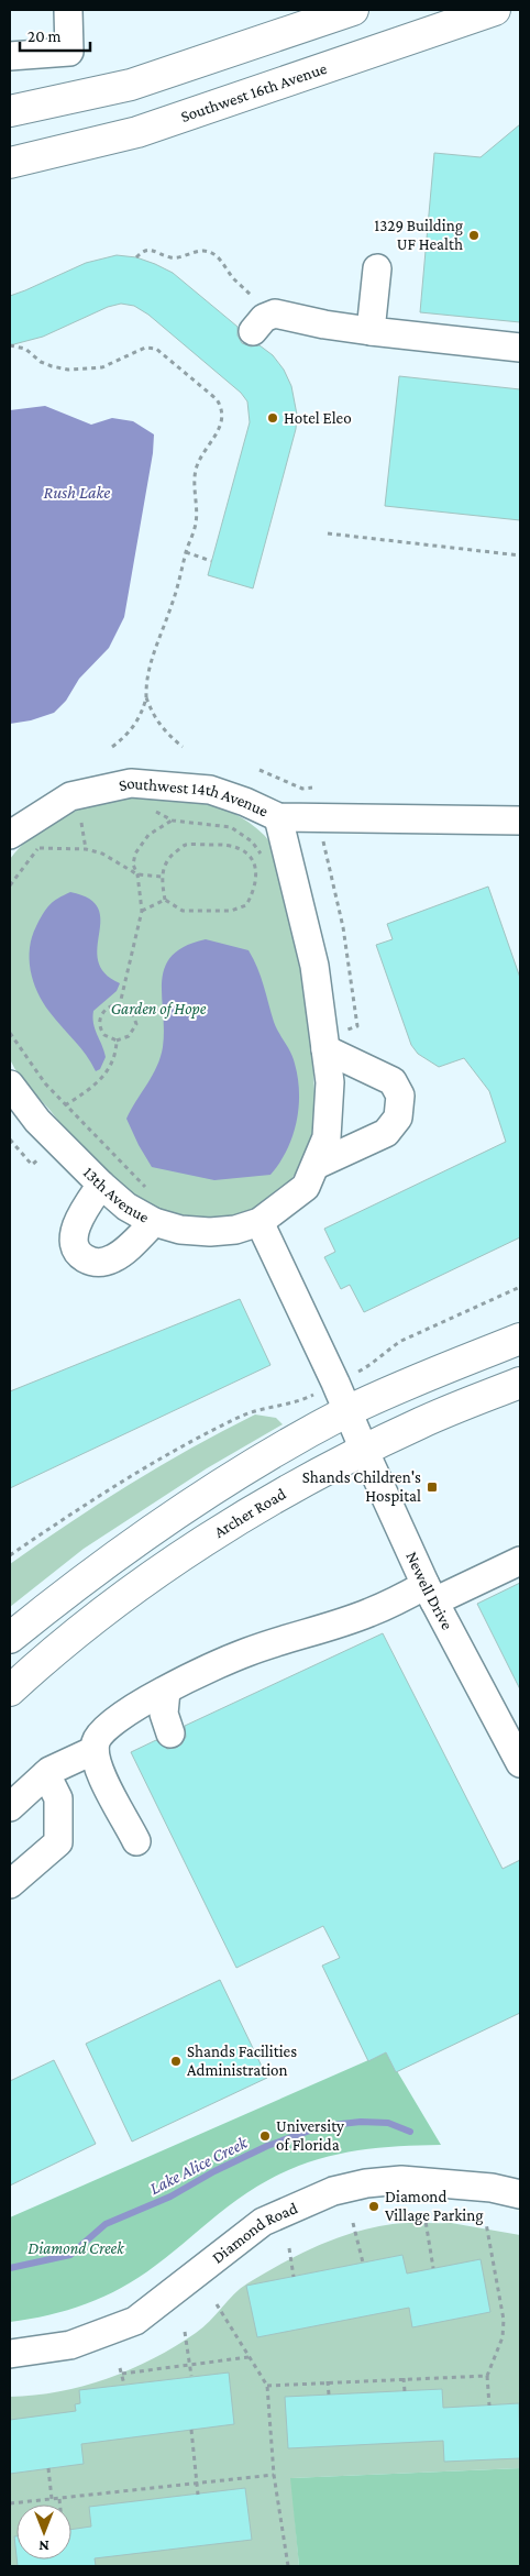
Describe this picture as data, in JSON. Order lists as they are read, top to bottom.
{
  "streets": {
    "main road": ["Southwest 16th Avenue", "Archer Road"],
    "street": [
      "Southwest 14th Avenue",
      "13th Avenue",
      "Newell Drive",
      "Diamond Road"
    ]
  },
  "crossings": [
    ["Southwest 14th Avenue", "13th Avenue"],
    ["13th Avenue", "Newell Drive"],
    ["Archer Road", "Newell Drive"]
  ],
  "water": ["Rush Lake", "Lake Alice Creek"],
  "parks": ["Garden of Hope", "Diamond Creek"],
  "places": {
    "other": [
      "1329 Building UF Health",
      "Hotel Eleo",
      "Shands Facilities Administration",
      "University of Florida",
      "Diamond Village Parking"
    ],
    "transit": ["Shands Children's Hospital"]
  },
  "scale_bar": "20 m",
  "north": "bottom"
}
